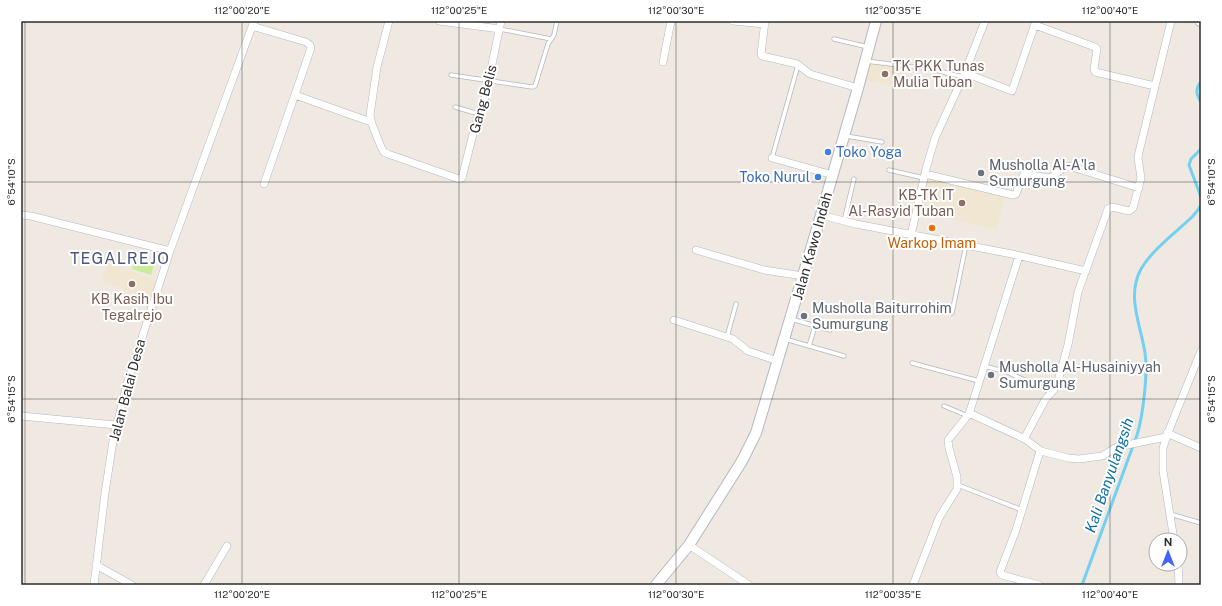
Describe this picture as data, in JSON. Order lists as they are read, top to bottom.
{
  "streets": {
    "street": ["Gang Belis", "Jalan Kawo Indah", "Jalan Balai Desa"]
  },
  "districts": ["TEGALREJO"],
  "water": ["Kali Banyulangsih"],
  "places": [
    "TK PKK Tunas Mulia Tuban",
    "Toko Yoga",
    "Musholla Al-A'la Sumurgung",
    "Toko Nurul",
    "KB-TK IT Al-Rasyid Tuban",
    "Warkop Imam",
    "KB Kasih Ibu Tegalrejo",
    "Musholla Baiturrohim Sumurgung",
    "Musholla Al-Husainiyyah Sumurgung"
  ],
  "north": "top",
  "coordinates": [
    "112°00'20\"E",
    "112°00'25\"E",
    "112°00'30\"E",
    "112°00'35\"E",
    "112°00'40\"E",
    "6°54'10\"S",
    "6°54'15\"S"
  ]
}
